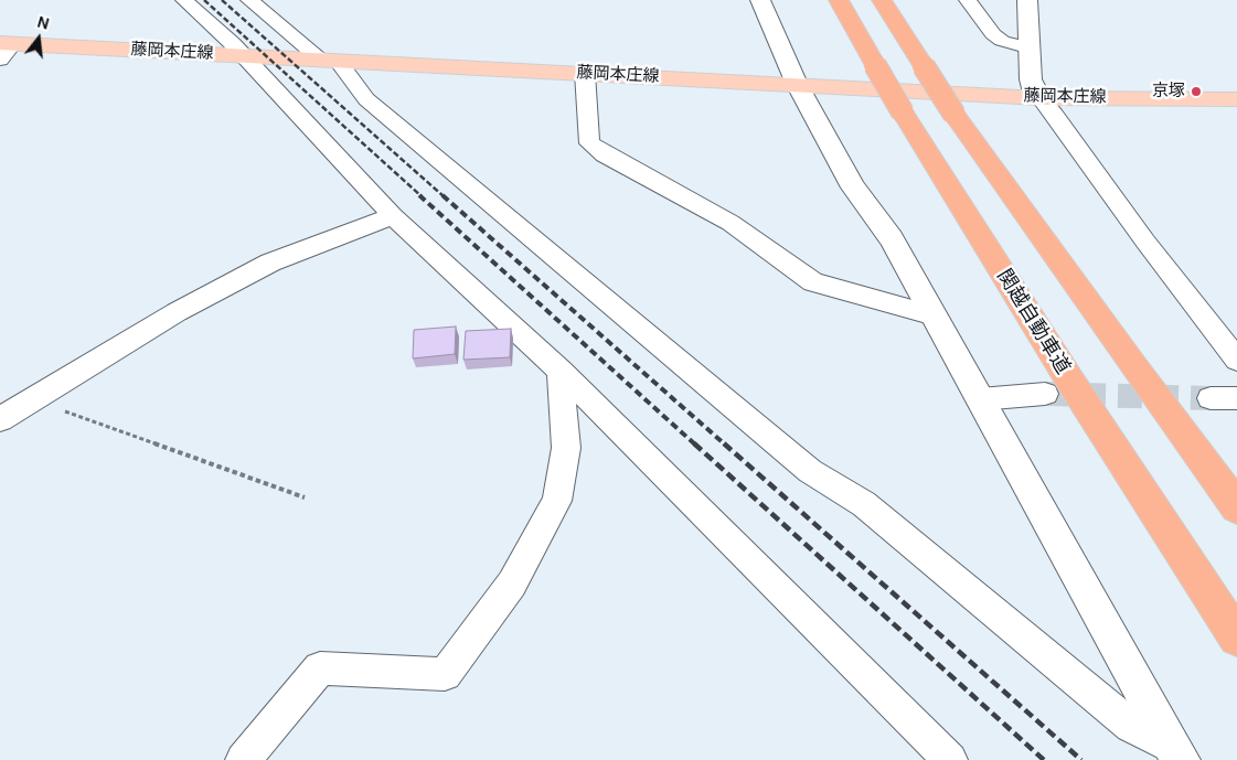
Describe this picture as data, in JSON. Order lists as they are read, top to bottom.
{
  "streets": {
    "highway": ["関越自動車道"],
    "main road": ["藤岡本庄線"]
  },
  "places": ["京塚"],
  "north": "top"
}
